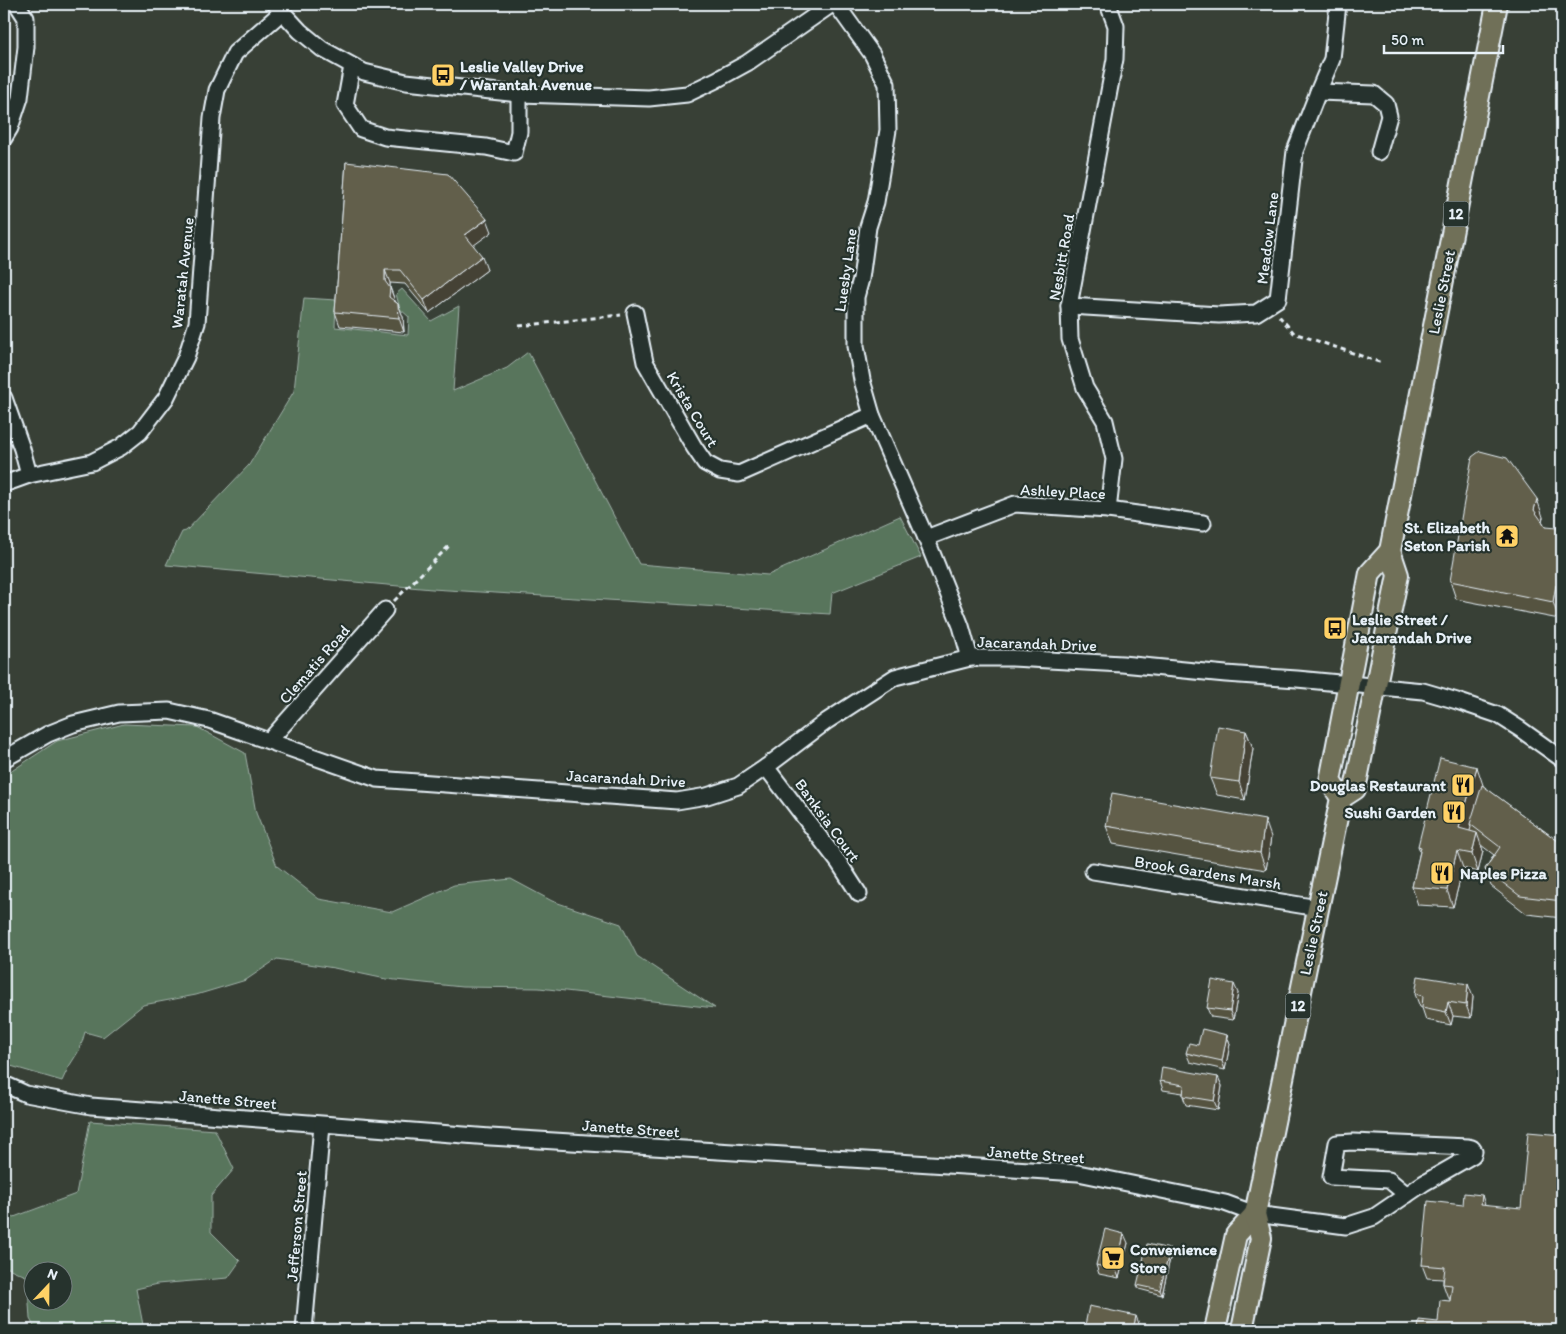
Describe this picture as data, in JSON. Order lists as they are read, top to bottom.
{
  "streets": {
    "main road": ["12", "Leslie Street"],
    "street": [
      "Meadow Lane",
      "Nesbitt Road",
      "Luesby Lane",
      "Waratah Avenue",
      "Krista Court",
      "Ashley Place",
      "Jacarandah Drive",
      "Clematis Road",
      "Banksia Court",
      "Brook Gardens Marsh",
      "Janette Street",
      "Jefferson Street"
    ]
  },
  "crossings": [
    ["Meadow Lane", "Nesbitt Road"],
    ["Nesbitt Road", "Ashley Place"],
    ["Luesby Lane", "Krista Court"],
    ["Luesby Lane", "Ashley Place"],
    ["Luesby Lane", "Jacarandah Drive"],
    ["Leslie Street", "Jacarandah Drive"],
    ["Leslie Street", "Brook Gardens Marsh"],
    ["Leslie Street", "Janette Street"],
    ["Jacarandah Drive", "Clematis Road"],
    ["Jacarandah Drive", "Banksia Court"],
    ["Janette Street", "Jefferson Street"]
  ],
  "places": {
    "bus stop": ["Leslie Valley Drive / Warantah Avenue", "Leslie Street / Jacarandah Drive"],
    "temple": ["St. Elizabeth Seton Parish"],
    "restaurant": ["Douglas Restaurant", "Sushi Garden", "Naples Pizza"],
    "supermarket": ["Convenience Store"]
  },
  "scale_bar": "50 m",
  "north": "top"
}
